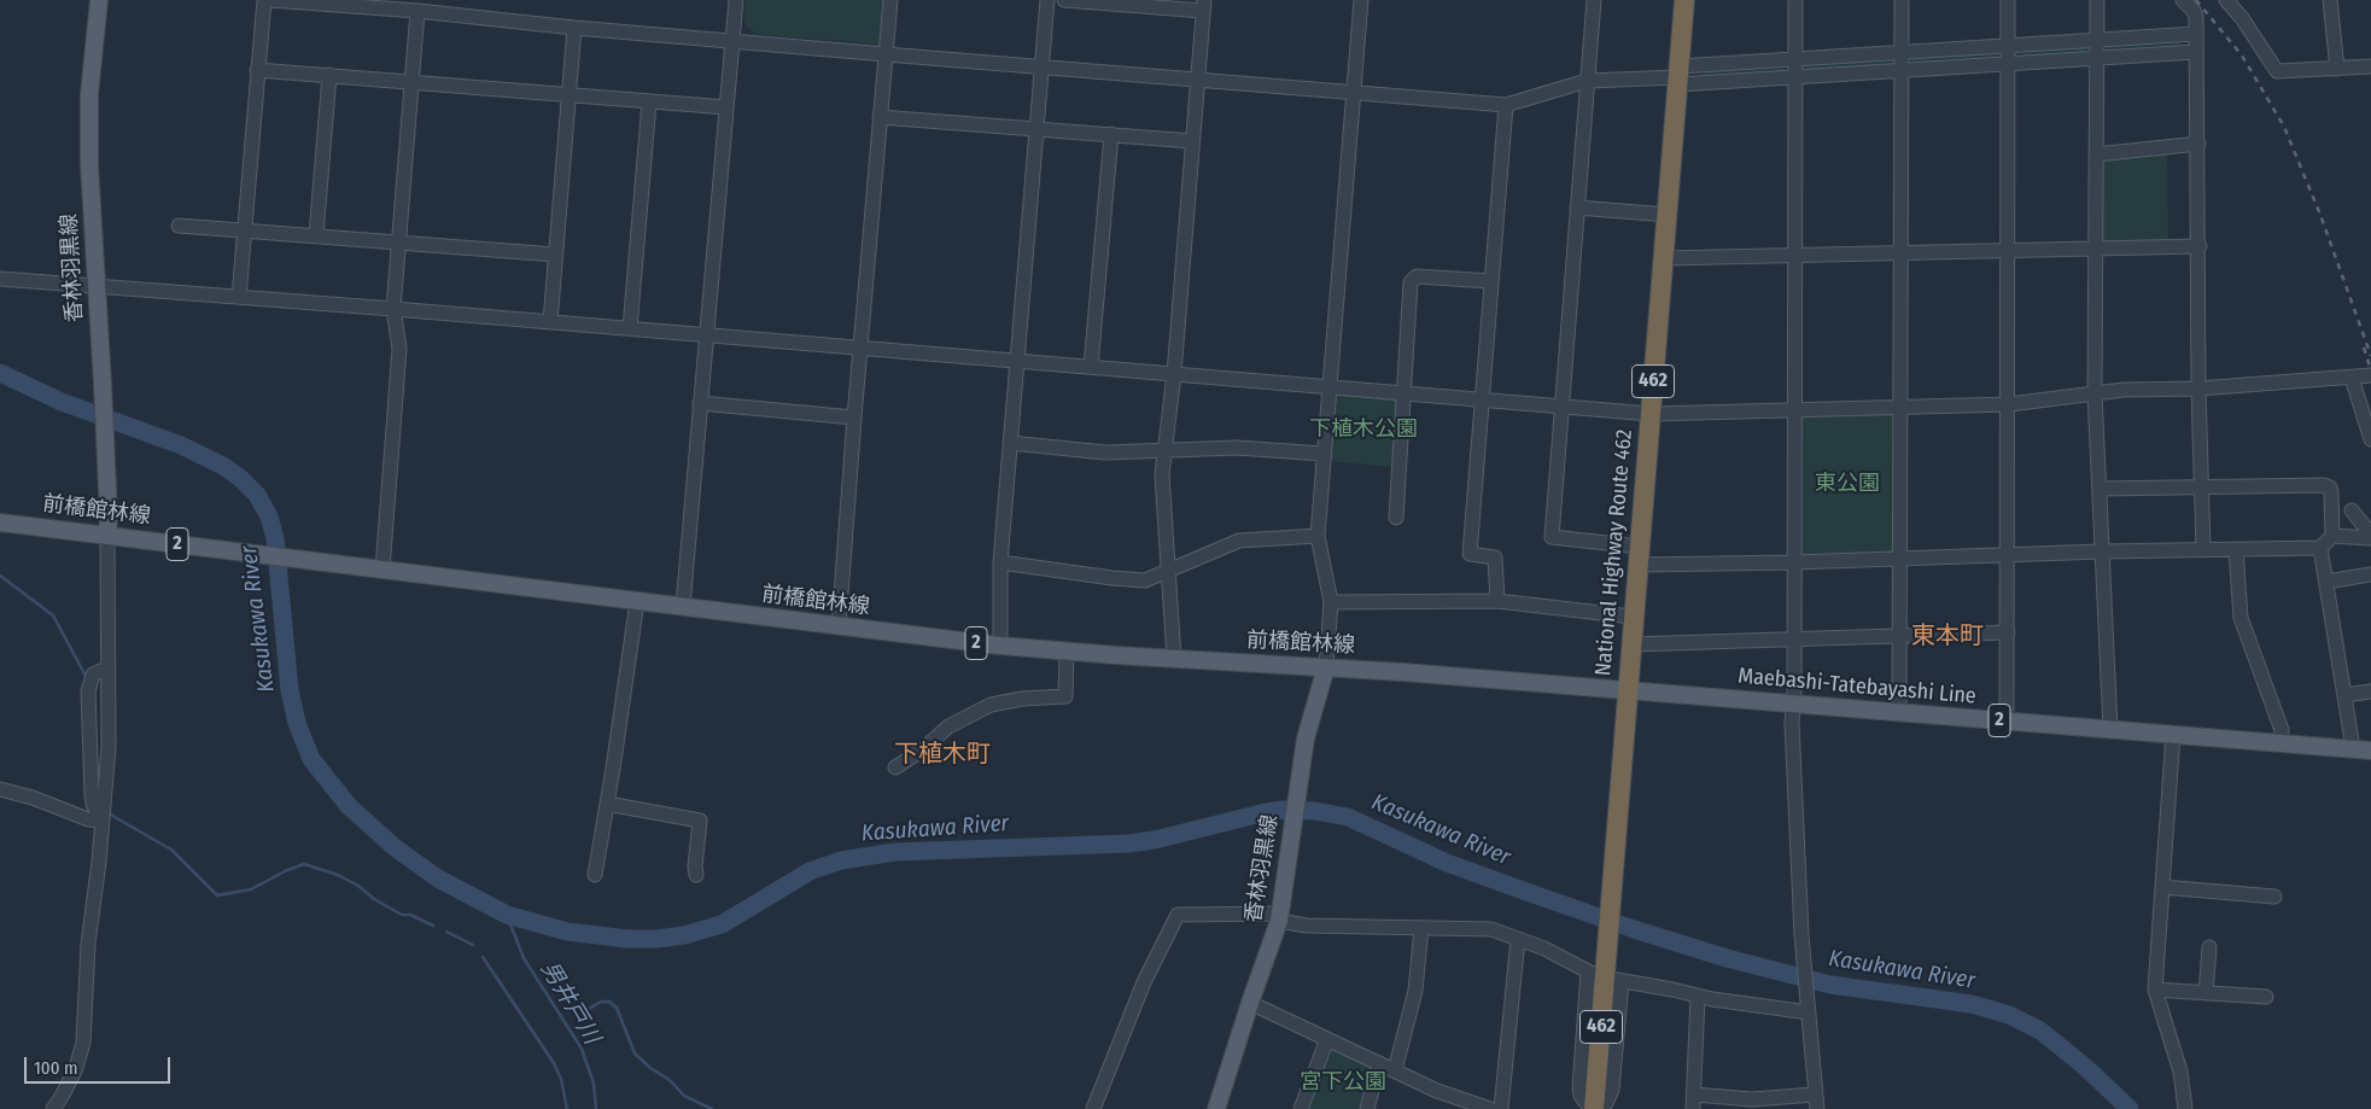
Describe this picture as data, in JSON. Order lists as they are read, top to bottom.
{
  "streets": {
    "highway": ["462", "National Highway Route 462"],
    "main road": [
      "香林羽黒線",
      "前橋館林線",
      "2",
      "Maebashi-Tatebayashi Line"
    ]
  },
  "crossings": [
    ["香林羽黒線", "前橋館林線"],
    ["前橋館林線", "National Highway Route 462"],
    ["前橋館林線", "Maebashi-Tatebayashi Line"],
    ["National Highway Route 462", "Maebashi-Tatebayashi Line"]
  ],
  "districts": ["東本町", "下植木町"],
  "water": ["Kasukawa River", "男井戸川"],
  "parks": ["下植木公園", "東公園", "宮下公園"],
  "scale_bar": "100 m"
}
